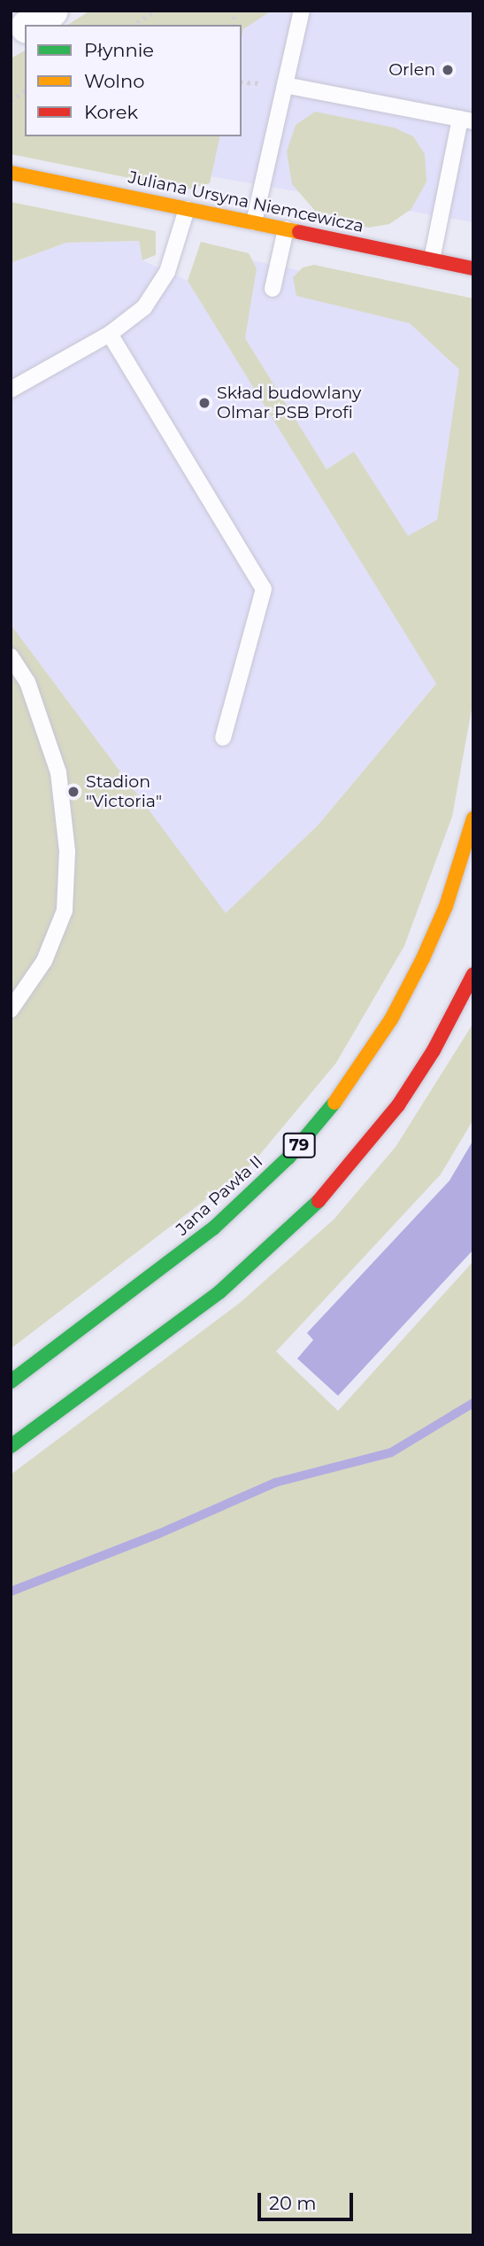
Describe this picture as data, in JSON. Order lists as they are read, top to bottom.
{
  "streets": {
    "main road": ["Juliana Ursyna Niemcewicza", "79", "Jana Pawła II"]
  },
  "places": ["Orlen", "Skład budowlany Olmar PSB Profi", "Stadion \"Victoria\""],
  "legend": ["Płynnie", "Wolno", "Korek"],
  "scale_bar": "20 m"
}
